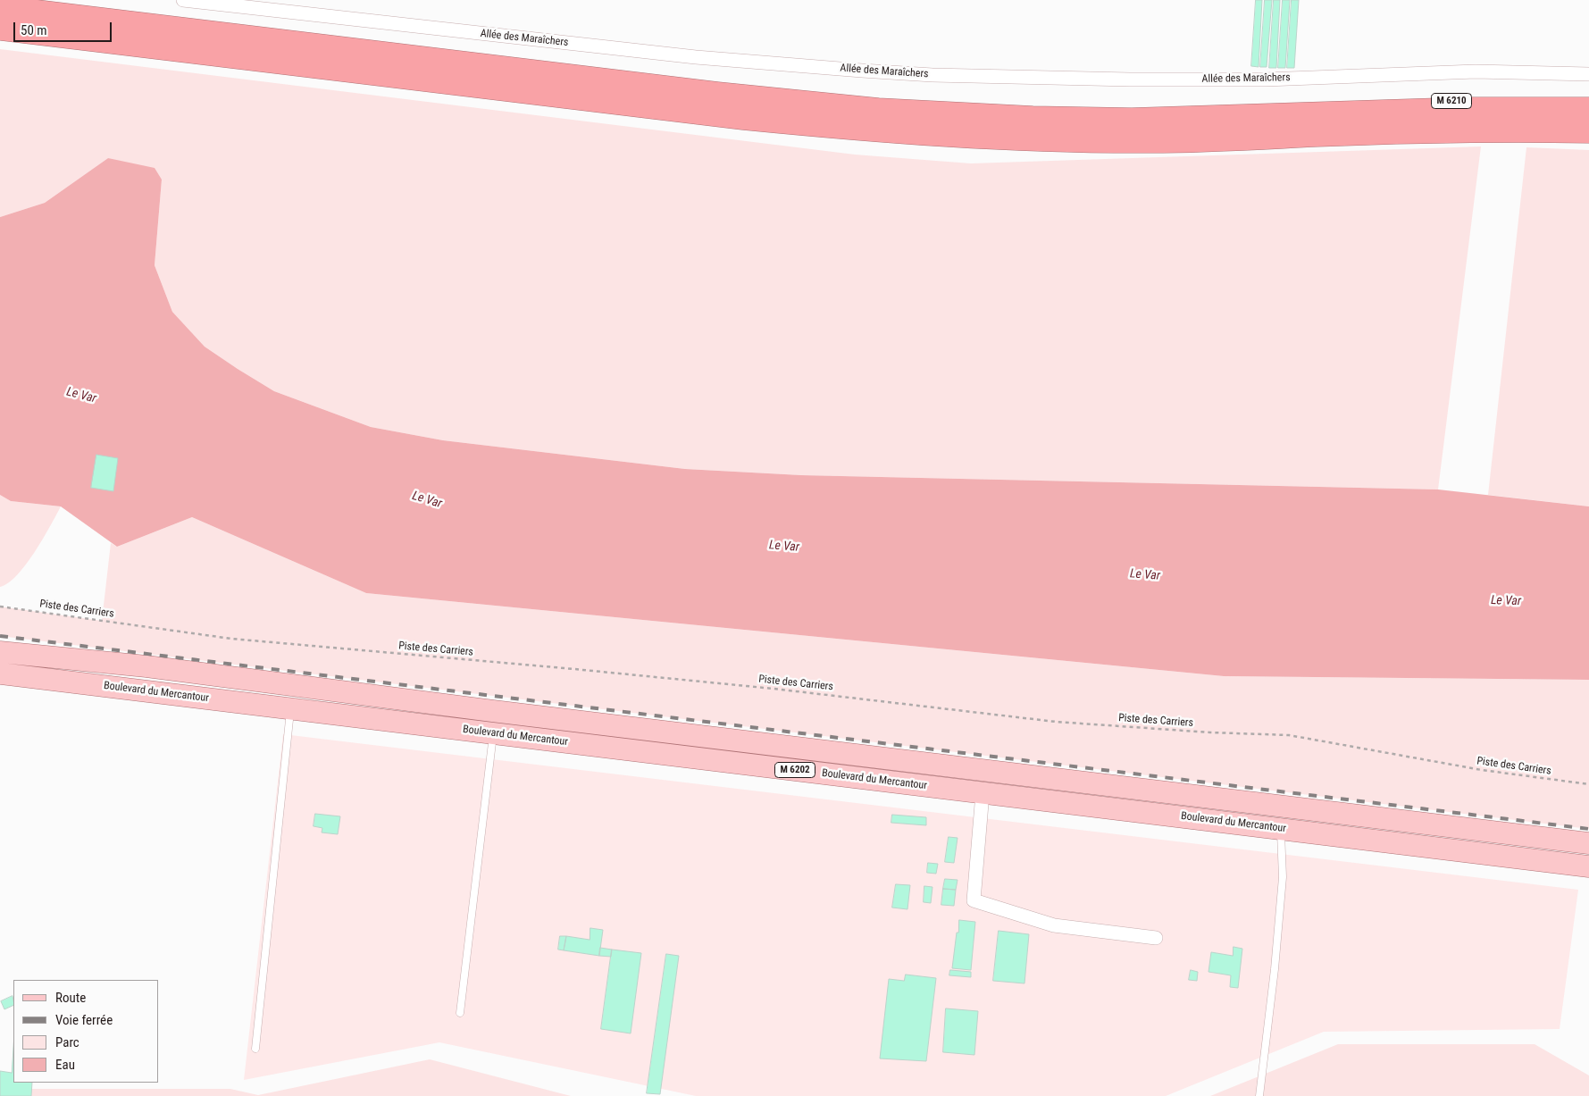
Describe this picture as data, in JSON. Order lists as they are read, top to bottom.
{
  "streets": {
    "highway": ["M 6210"],
    "main road": ["Boulevard du Mercantour", "M 6202"],
    "street": ["Allée des Maraîchers"],
    "path": ["Piste des Carriers"]
  },
  "water": ["Le Var"],
  "legend": [
    "Route",
    "Voie ferrée",
    "Parc",
    "Eau"
  ],
  "scale_bar": "50 m"
}
